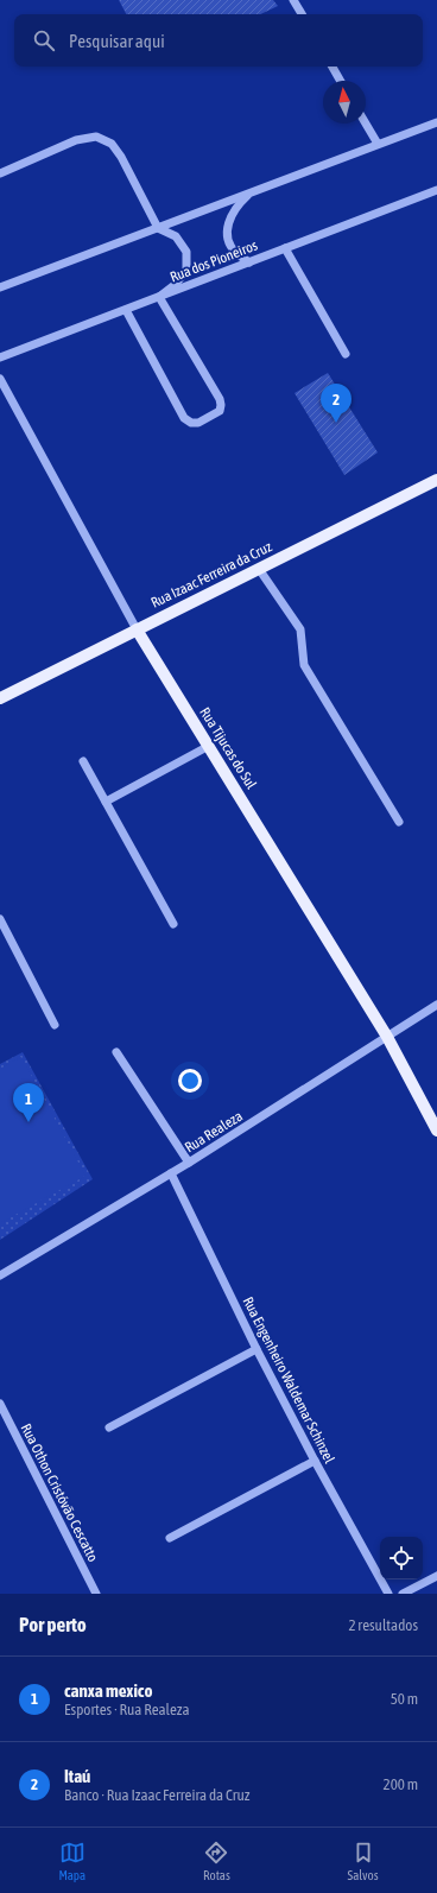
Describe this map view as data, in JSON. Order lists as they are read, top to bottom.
{
  "streets": {
    "main road": ["Rua Izaac Ferreira da Cruz", "Rua Tijucas do Sul"],
    "street": [
      "Rua dos Pioneiros",
      "Rua Realeza",
      "Rua Engenheiro Waldemar Schinzel",
      "Rua Othon Cristóvão Cescatto"
    ]
  },
  "crossings": [
    ["Rua Izaac Ferreira da Cruz", "Rua Tijucas do Sul"],
    ["Rua Tijucas do Sul", "Rua Realeza"],
    ["Rua Realeza", "Rua Engenheiro Waldemar Schinzel"]
  ],
  "north": "top",
  "page": {
    "search": "Pesquisar aqui",
    "pins": ["2", "1"],
    "heading": ["Por perto", "2 resultados"],
    "list": [
      {
        "mark": "1",
        "name": "canxa mexico",
        "note": "Esportes · Rua Realeza",
        "value": "50 m"
      },
      {
        "mark": "2",
        "name": "Itaú",
        "note": "Banco · Rua Izaac Ferreira da Cruz",
        "value": "200 m"
      }
    ],
    "nav": ["Mapa", "Rotas", "Salvos"]
  }
}
